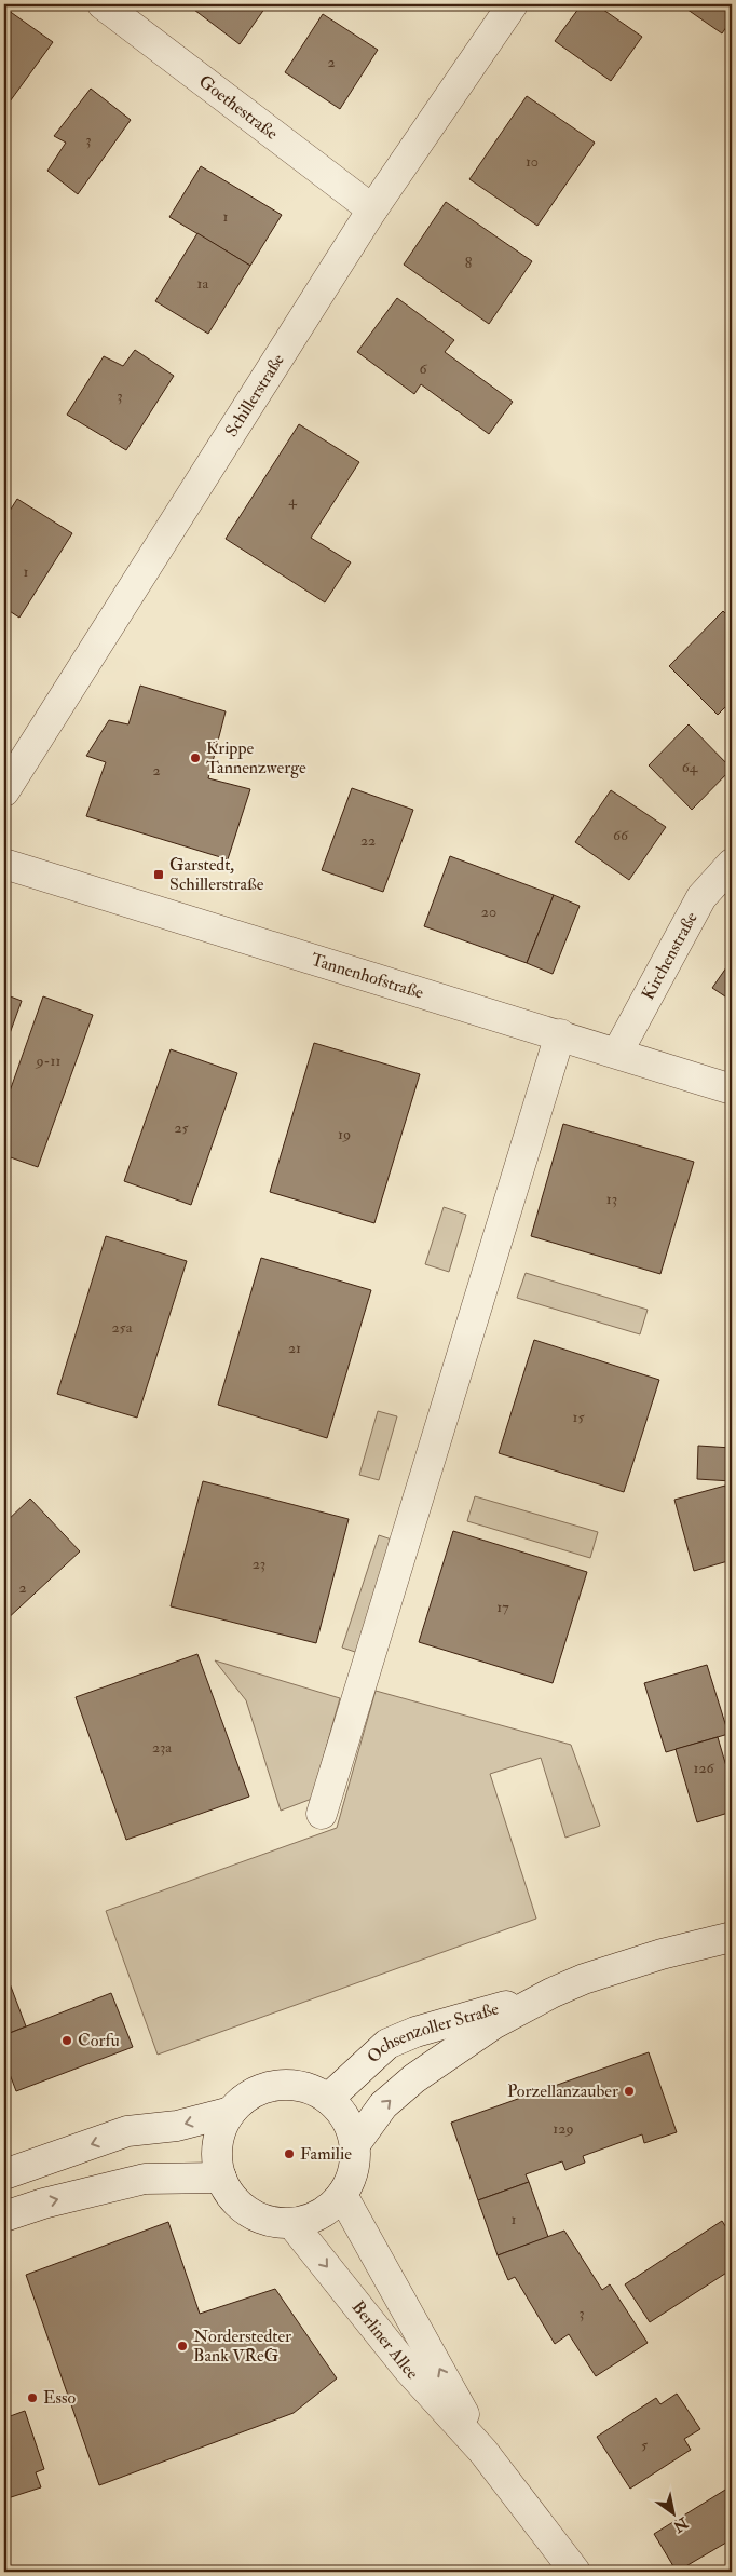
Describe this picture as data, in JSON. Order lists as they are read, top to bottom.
{
  "streets": {
    "street": [
      "Goethestraße",
      "Schillerstraße",
      "Kirchenstraße",
      "Tannenhofstraße",
      "Ochsenzoller Straße",
      "Berliner Allee"
    ]
  },
  "crossings": [
    ["Goethestraße", "Schillerstraße"],
    ["Kirchenstraße", "Tannenhofstraße"],
    ["Ochsenzoller Straße", "Berliner Allee"]
  ],
  "places": {
    "other": [
      "Krippe Tannenzwerge",
      "Corfu",
      "Porzellanzauber",
      "Familie",
      "Norderstedter Bank VReG",
      "Esso"
    ],
    "transit": ["Garstedt, Schillerstraße"]
  },
  "house_numbers": [
    "2",
    "3",
    "10",
    "1",
    "8",
    "1a",
    "6",
    "3",
    "4",
    "1",
    "64",
    "2",
    "66",
    "22",
    "20",
    "9-11",
    "25",
    "19",
    "13",
    "25a",
    "21",
    "15",
    "23",
    "2",
    "17",
    "23a",
    "126",
    "129",
    "1",
    "3",
    "5"
  ],
  "north": "bottom right"
}
